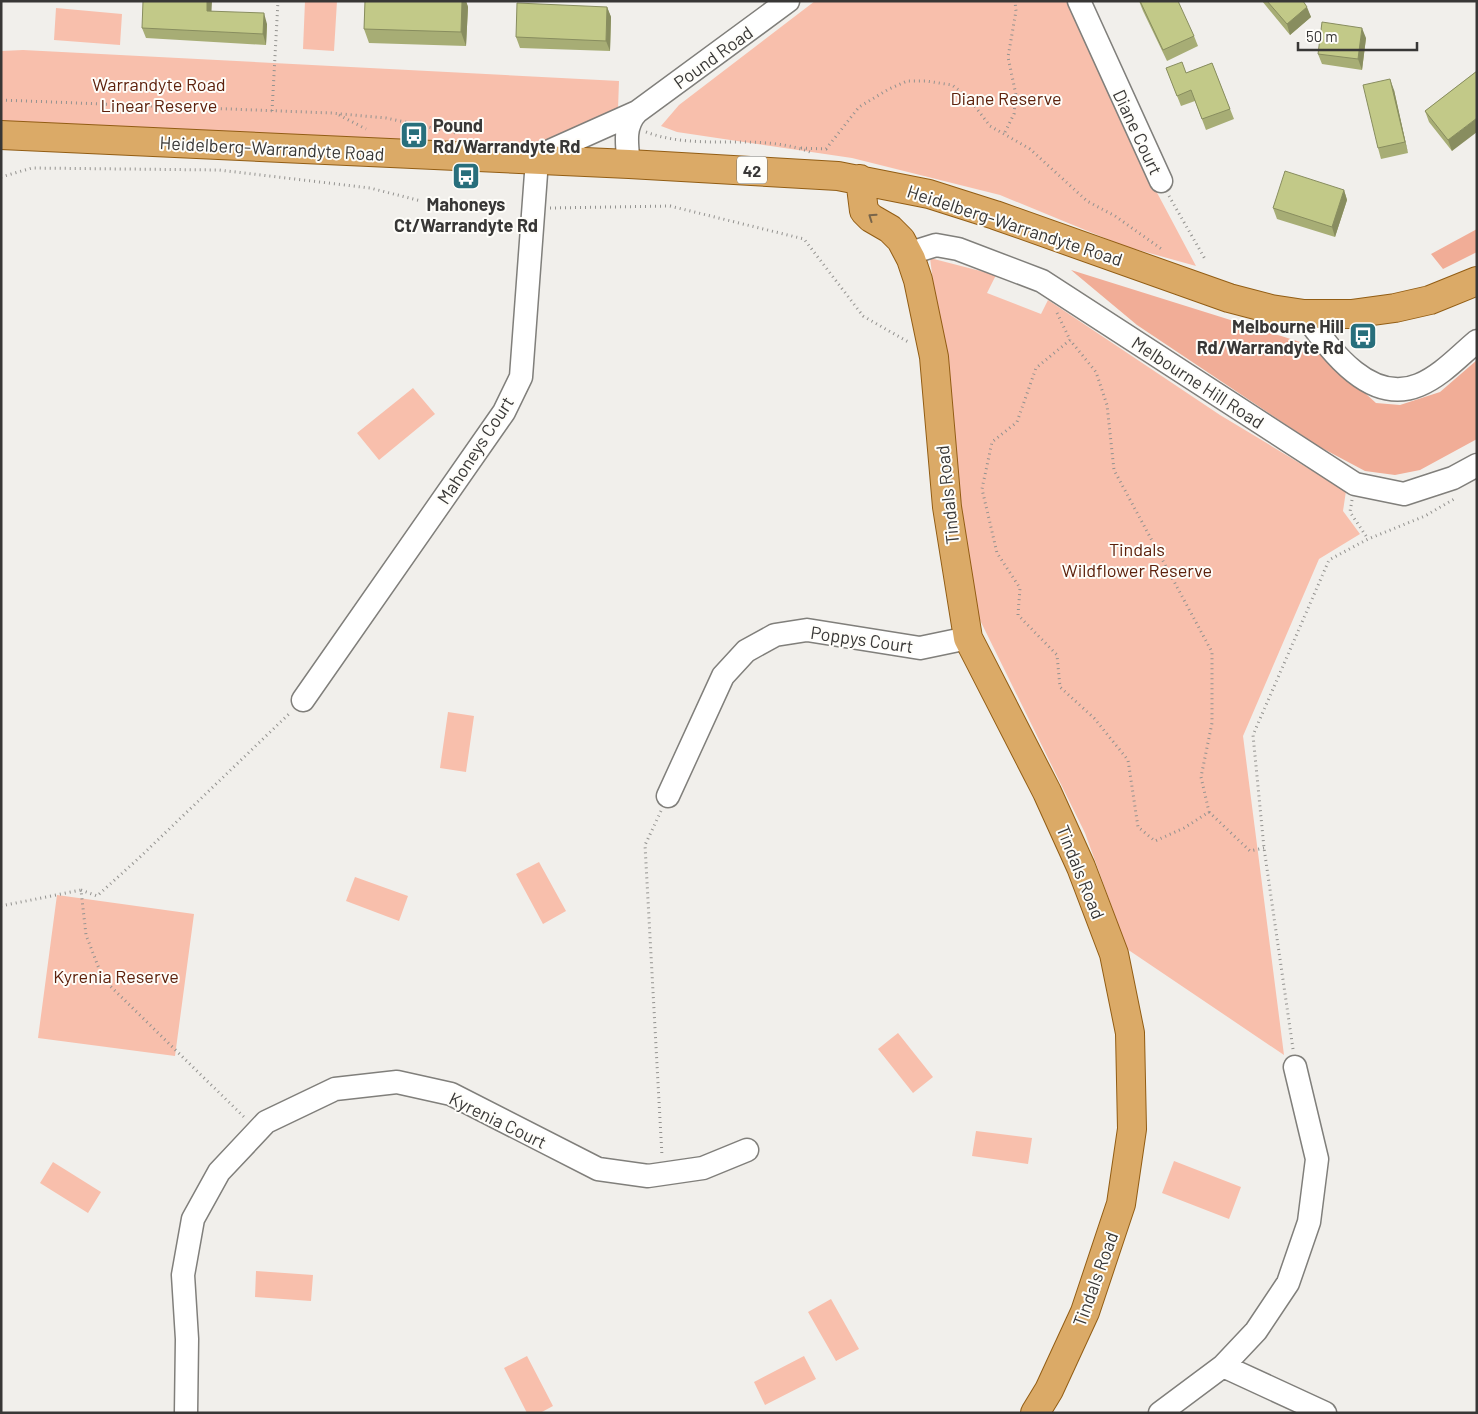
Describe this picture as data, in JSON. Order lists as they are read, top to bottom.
{
  "streets": {
    "main road": ["Heidelberg-Warrandyte Road", "42", "Tindals Road"],
    "street": [
      "Pound Road",
      "Diane Court",
      "Melbourne Hill Road",
      "Mahoneys Court",
      "Poppys Court",
      "Kyrenia Court"
    ]
  },
  "crossings": [
    ["Pound Road", "Heidelberg-Warrandyte Road"],
    ["Pound Road", "Mahoneys Court"],
    ["Heidelberg-Warrandyte Road", "Mahoneys Court"],
    ["Heidelberg-Warrandyte Road", "Tindals Road"],
    ["Melbourne Hill Road", "Tindals Road"],
    ["Tindals Road", "Poppys Court"]
  ],
  "parks": [
    "Warrandyte Road Linear Reserve",
    "Diane Reserve",
    "Tindals Wildflower Reserve",
    "Kyrenia Reserve"
  ],
  "places": {
    "bus stop": ["Pound Rd/Warrandyte Rd", "Mahoneys Ct/Warrandyte Rd", "Melbourne Hill Rd/Warrandyte Rd"]
  },
  "scale_bar": "50 m"
}
